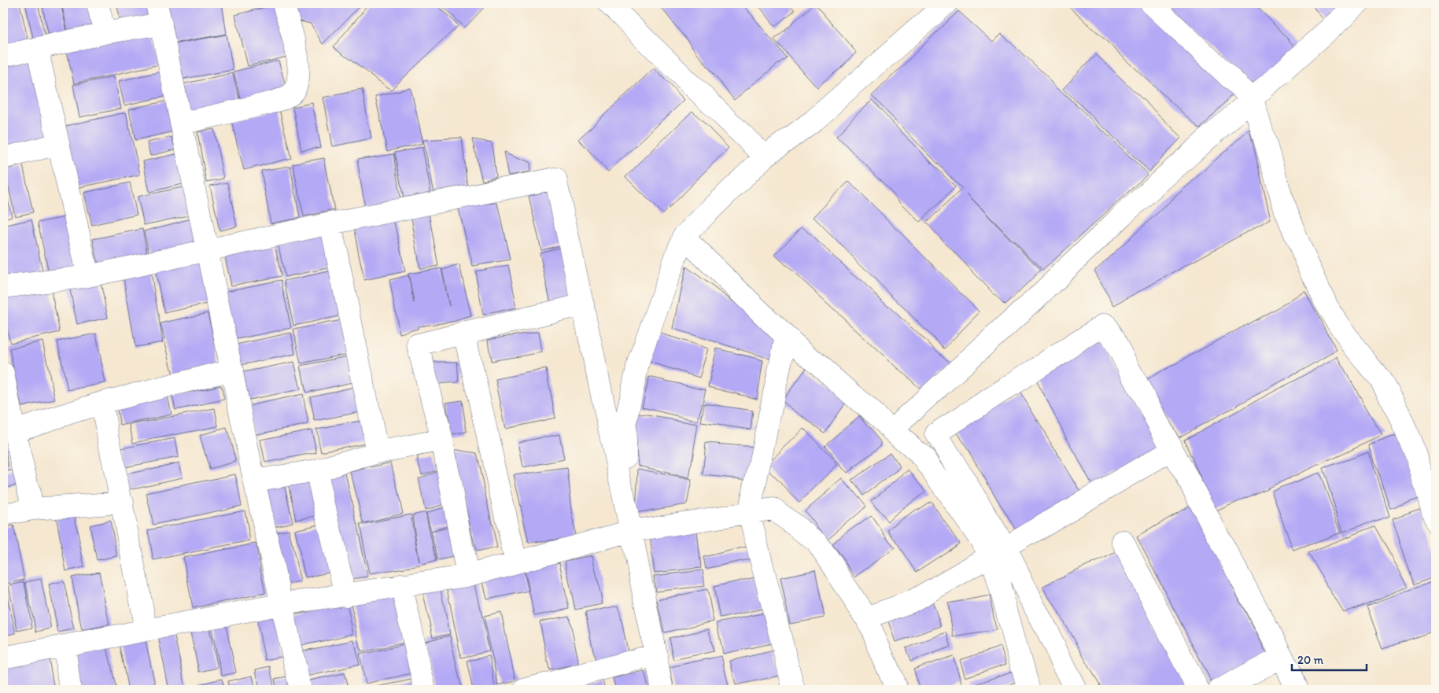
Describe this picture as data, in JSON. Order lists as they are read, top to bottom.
{
  "scale_bar": "20 m"
}
